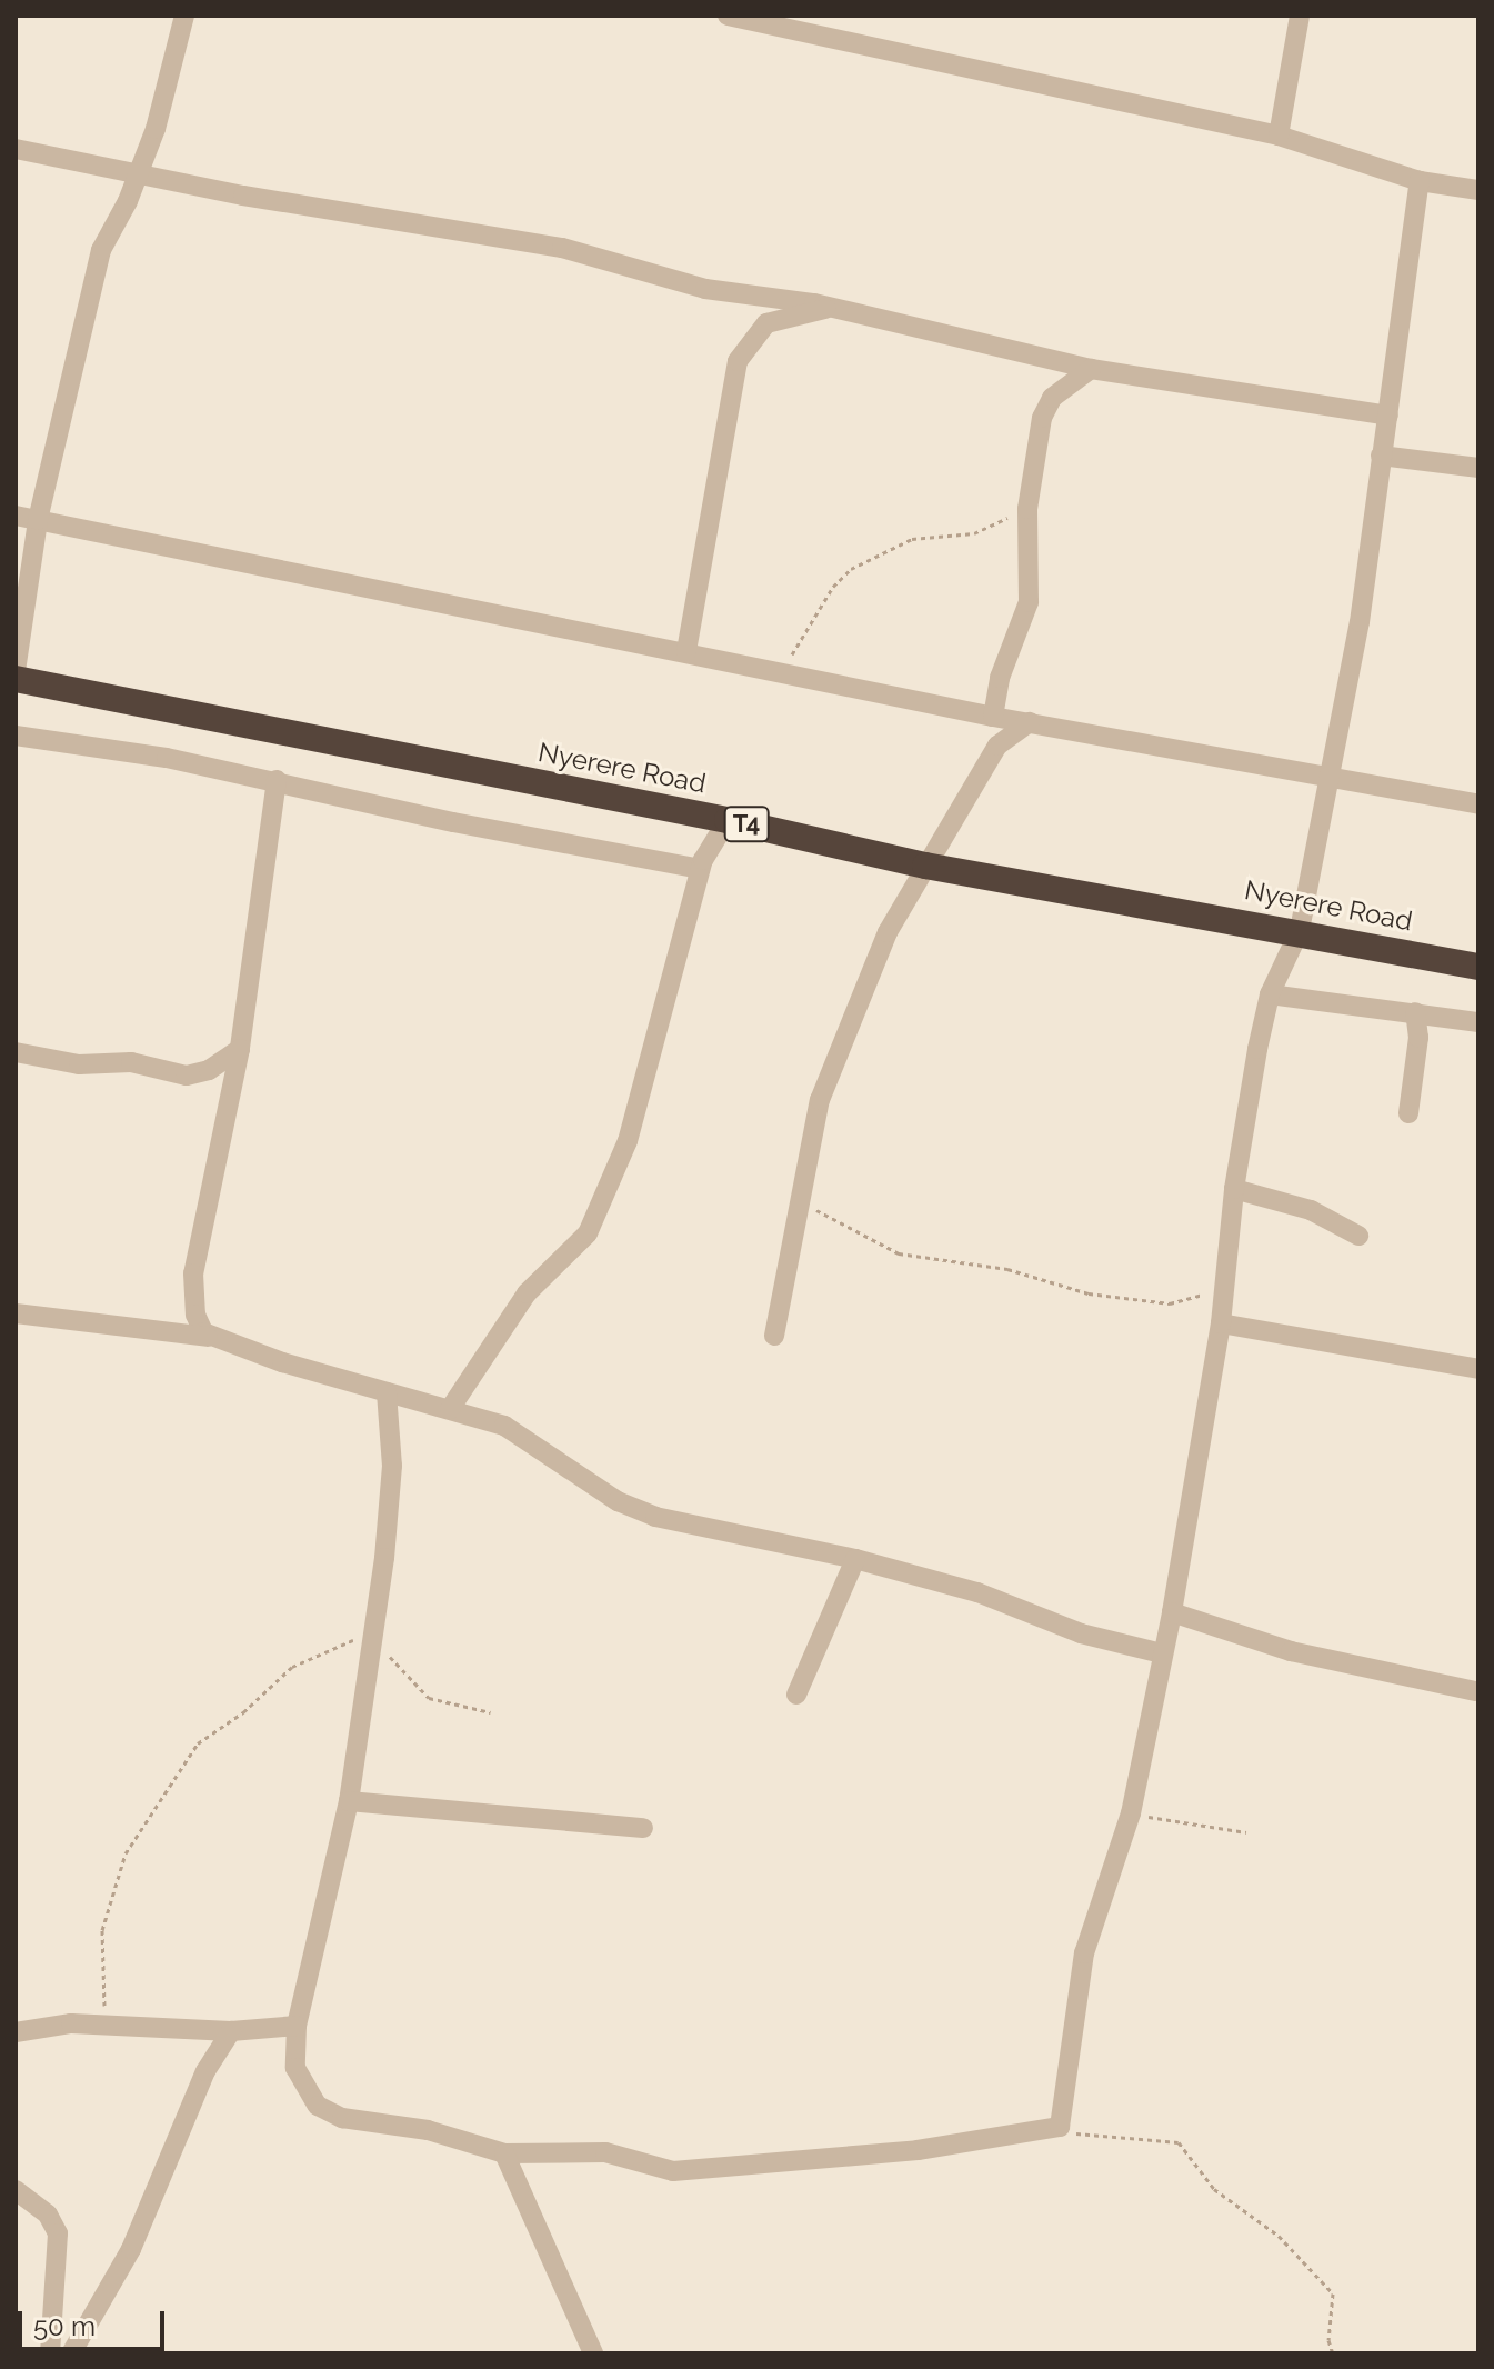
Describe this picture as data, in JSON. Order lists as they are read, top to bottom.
{
  "streets": {
    "highway": ["Nyerere Road", "T4"]
  },
  "scale_bar": "50 m"
}
